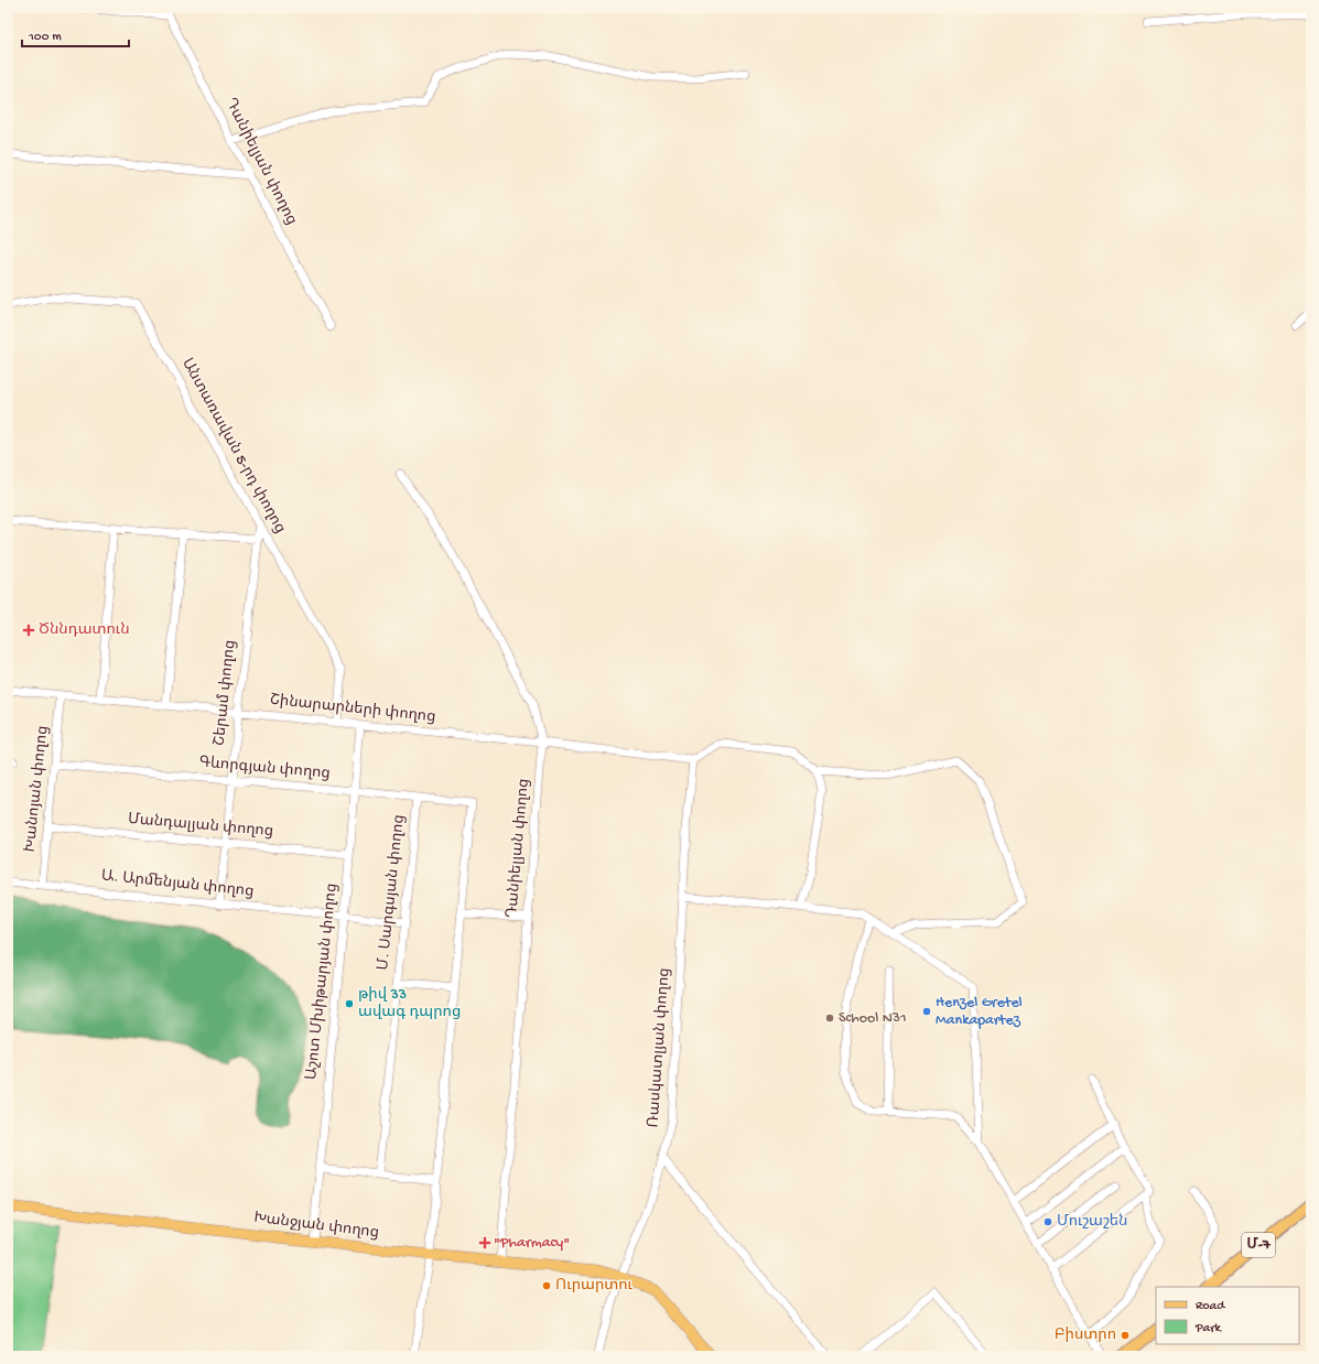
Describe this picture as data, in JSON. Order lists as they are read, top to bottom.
{
  "streets": {
    "highway": ["Մ-7"],
    "main road": ["Խանջյան փողոց"],
    "street": [
      "Դանիելյան փողոց",
      "Անտառավան 5-րդ փողոց",
      "Շերամ փողոց",
      "Շինարարների փողոց",
      "Գևորգյան փողոց",
      "Խանոյան փողոց",
      "Մանդալյան փողոց",
      "Ա. Արմենյան փողոց",
      "Մ. Սարգսյան փողոց",
      "Աշոտ Մխիթարյան փողոց",
      "Ռասկատլյան փողոց"
    ]
  },
  "crossings": [
    ["Դանիելյան փողոց", "Շինարարների փողոց"],
    ["Դանիելյան փողոց", "Խանջյան փողոց"],
    ["Անտառավան 5-րդ փողոց", "Շերամ փողոց"],
    ["Անտառավան 5-րդ փողոց", "Շինարարների փողոց"],
    ["Շերամ փողոց", "Շինարարների փողոց"],
    ["Շերամ փողոց", "Գևորգյան փողոց"],
    ["Շերամ փողոց", "Մանդալյան փողոց"],
    ["Շերամ փողոց", "Ա. Արմենյան փողոց"],
    ["Շինարարների փողոց", "Խանոյան փողոց"],
    ["Շինարարների փողոց", "Աշոտ Մխիթարյան փողոց"],
    ["Շինարարների փողոց", "Ռասկատլյան փողոց"],
    ["Գևորգյան փողոց", "Խանոյան փողոց"],
    ["Գևորգյան փողոց", "Մ. Սարգսյան փողոց"],
    ["Գևորգյան փողոց", "Աշոտ Մխիթարյան փողոց"],
    ["Խանոյան փողոց", "Մանդալյան փողոց"],
    ["Խանոյան փողոց", "Ա. Արմենյան փողոց"],
    ["Մանդալյան փողոց", "Աշոտ Մխիթարյան փողոց"],
    ["Ա. Արմենյան փողոց", "Մ. Սարգսյան փողոց"],
    ["Ա. Արմենյան փողոց", "Աշոտ Մխիթարյան փողոց"],
    ["Աշոտ Մխիթարյան փողոց", "Խանջյան փողոց"],
    ["Ռասկատլյան փողոց", "Խանջյան փողոց"]
  ],
  "places": {
    "health": ["Ծննդատուն", "\"Pharmacy\""],
    "other": [
      "թիվ 33 ավագ դպրոց",
      "Henzel Gretel Mankapartez",
      "School N31",
      "Մուշաշեն",
      "Ուրարտու",
      "Բիստրո"
    ]
  },
  "legend": ["Road", "Park"],
  "scale_bar": "100 m"
}
